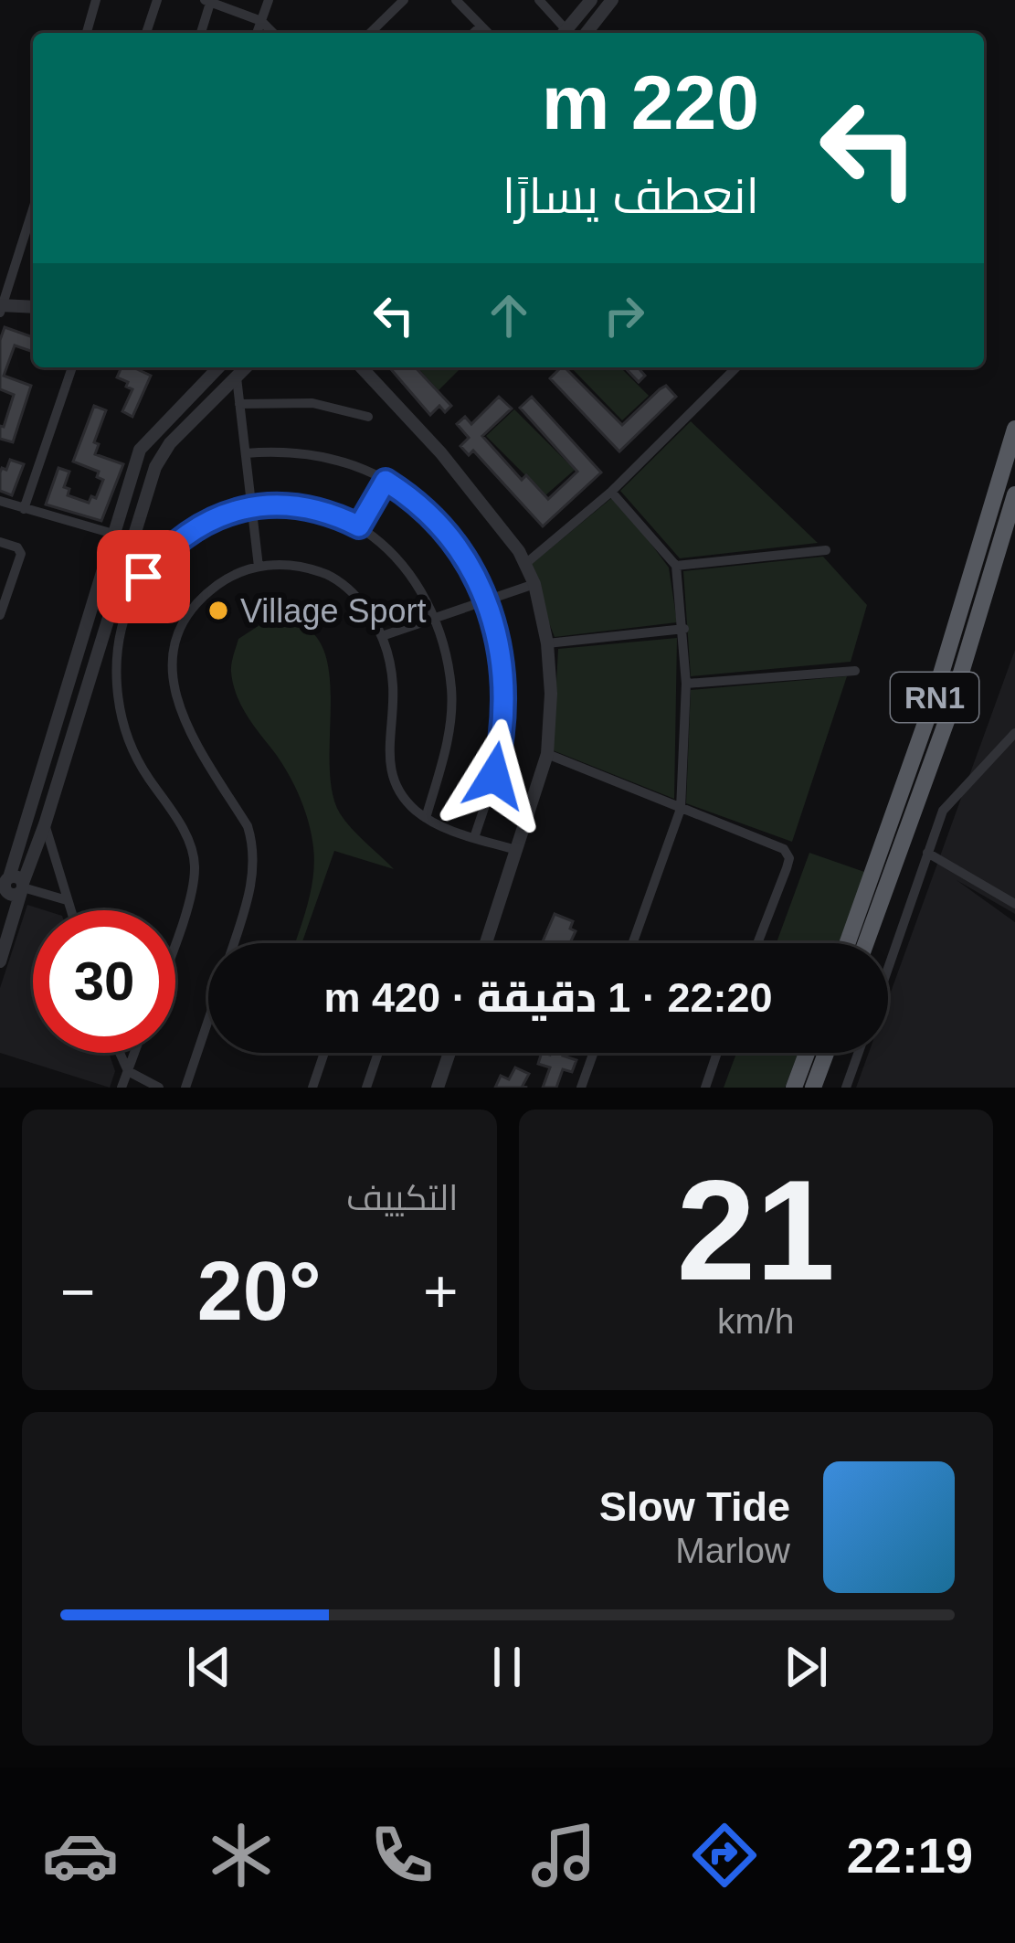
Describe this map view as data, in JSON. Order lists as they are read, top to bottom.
{
  "streets": {
    "highway": ["RN1"]
  },
  "places": ["Village Sport"],
  "page": {
    "turn": ["220 m", "انعطف يسارًا"],
    "limit": "30",
    "trip": "22:20 · 1 دقيقة · 420 m",
    "tile": [
      ["21", "km/h"],
      "التكييف"
    ],
    "heat": ["−", "20°", "+"],
    "song": ["Slow Tide", "Marlow"],
    "tabs": "22:19"
  }
}
